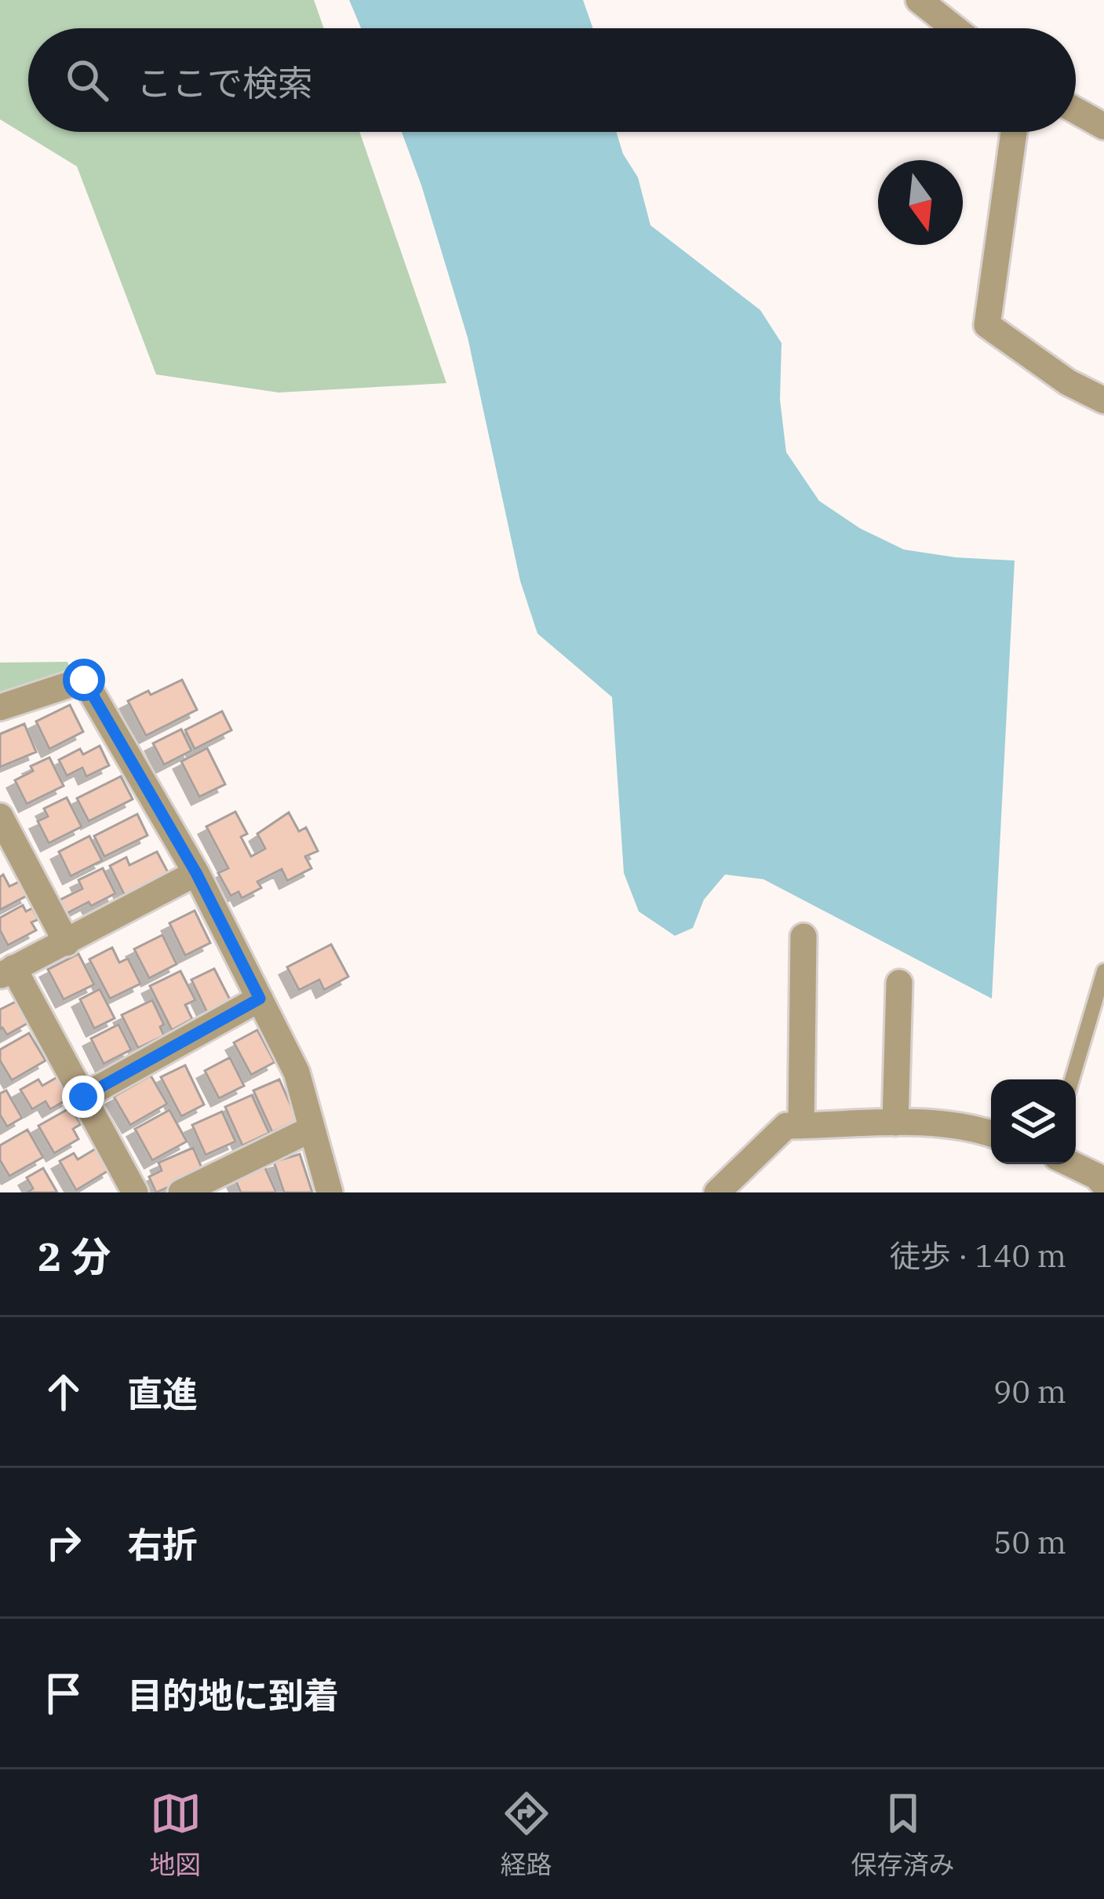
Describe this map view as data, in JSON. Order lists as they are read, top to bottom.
{
  "north": "bottom",
  "page": {
    "search": "ここで検索",
    "heading": ["2 分", "徒歩 · 140 m"],
    "list": [
      ["直進", "90 m"],
      ["右折", "50 m"],
      "目的地に到着"
    ],
    "nav": ["地図", "経路", "保存済み"]
  }
}
